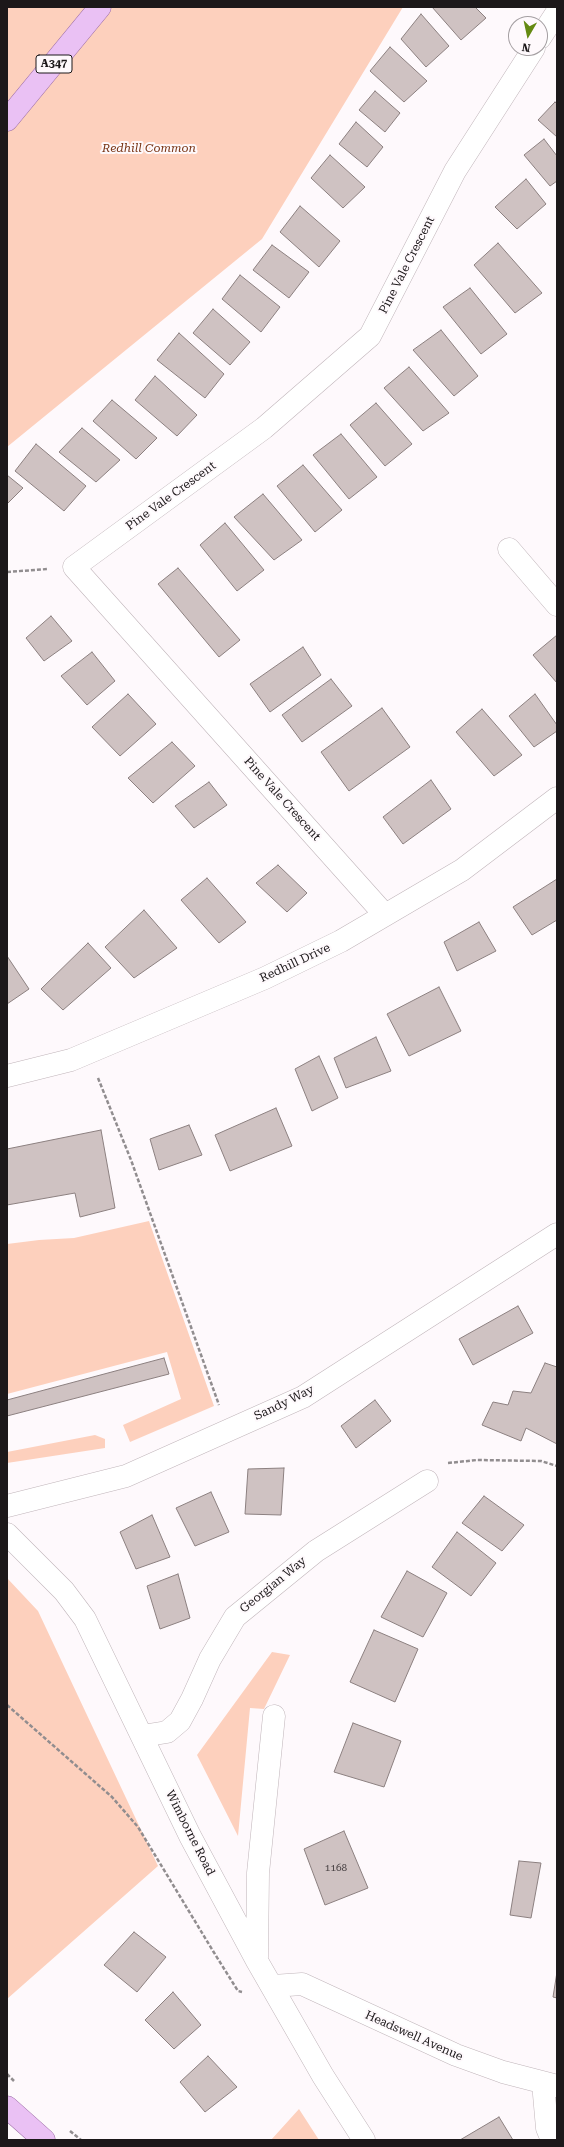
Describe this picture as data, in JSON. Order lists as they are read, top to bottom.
{
  "streets": {
    "main road": ["A347"],
    "street": [
      "Pine Vale Crescent",
      "Redhill Drive",
      "Sandy Way",
      "Georgian Way",
      "Wimborne Road",
      "Headswell Avenue"
    ]
  },
  "crossings": [
    ["Pine Vale Crescent", "Redhill Drive"],
    ["Georgian Way", "Wimborne Road"],
    ["Wimborne Road", "Headswell Avenue"]
  ],
  "parks": ["Redhill Common"],
  "house_numbers": ["1168"],
  "north": "bottom"
}
